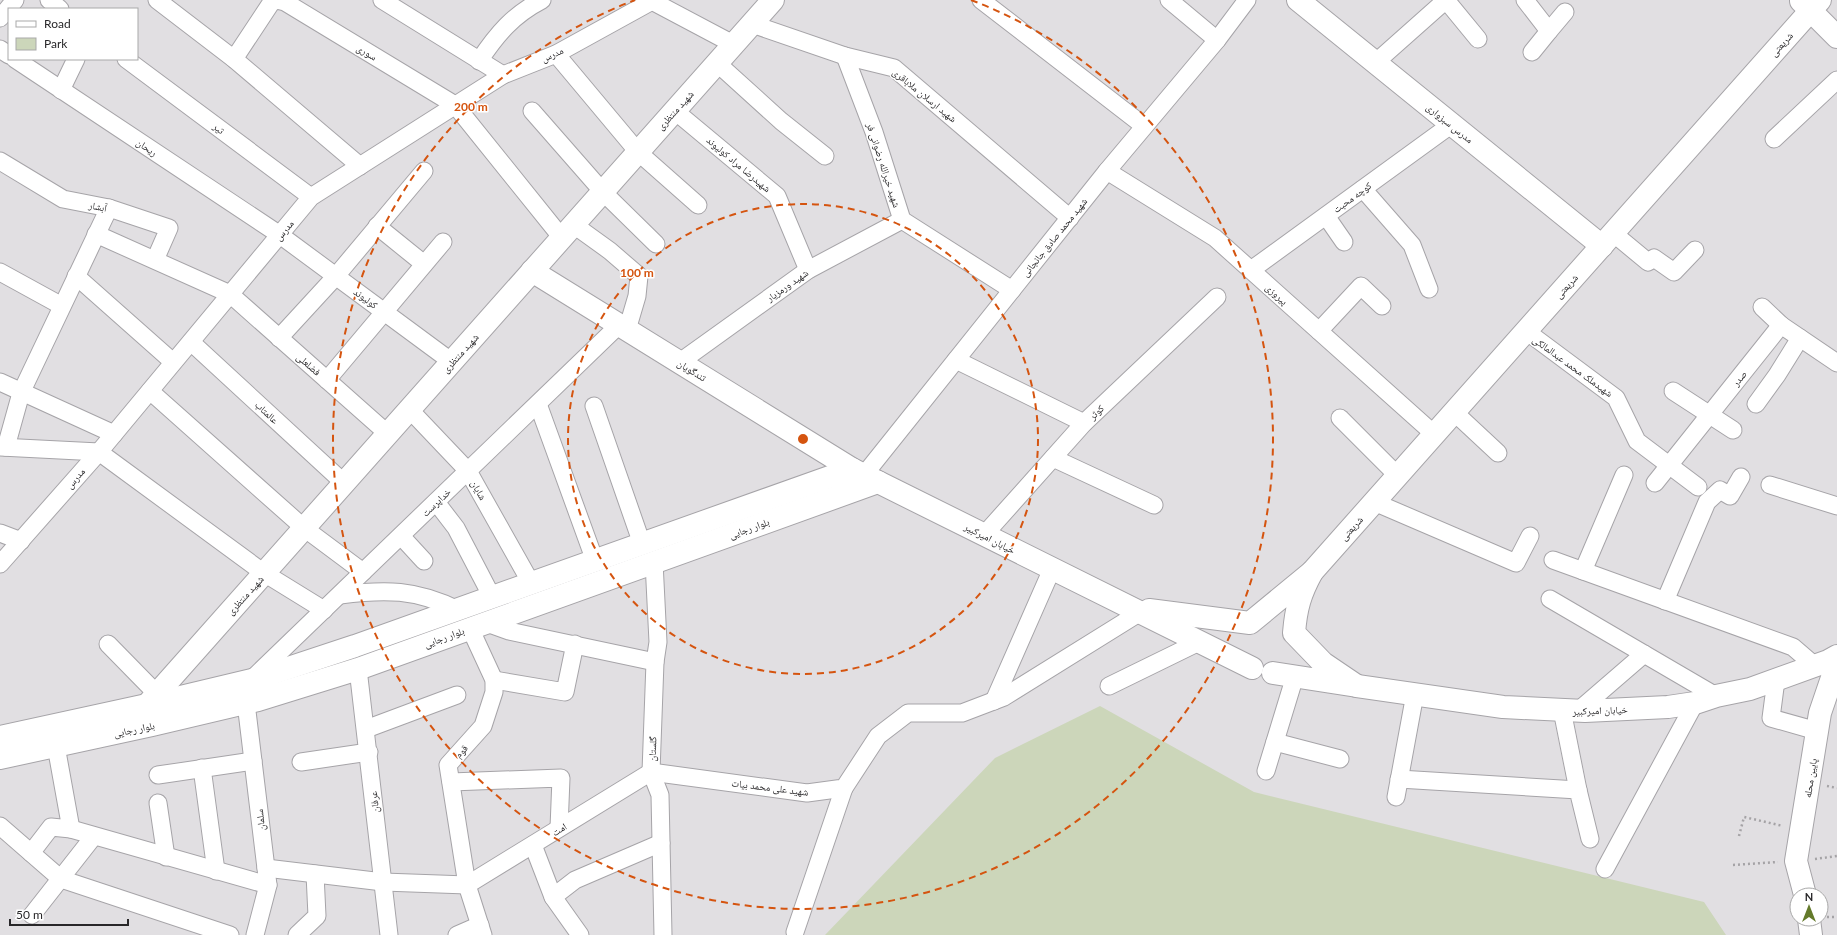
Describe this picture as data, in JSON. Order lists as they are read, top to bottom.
{
  "streets": {
    "main road": [
      "شریعتی",
      "شهید منتظری",
      "مدرس سبزواری",
      "تندگویان",
      "بلوار رجایی",
      "خیابان امیرکبیر",
      "پایین محله"
    ],
    "street": [
      "سوری",
      "مدرس",
      "شهید ارسلان ملاباقری",
      "تیر",
      "ریحان",
      "شهیدرضا مراد کولیوند",
      "شهید خیرالله رضوانی فر",
      "کوچه محبت",
      "آبشار",
      "شهید محمد صادق جانجانی",
      "شهید ورمزیار",
      "پیروزی",
      "کولیوند",
      "فضلعلی",
      "شهیدملک محمد عبدالمالکی",
      "صدر",
      "عالمتاب",
      "کوثر",
      "شایان",
      "خداپرست",
      "گلستان",
      "قوم",
      "شهید علی محمد بیات",
      "عرفان",
      "سلمان",
      "امت"
    ]
  },
  "crossings": [
    ["شریعتی", "مدرس سبزواری"],
    ["شریعتی", "پیروزی"],
    ["شریعتی", "شهیدملک محمد عبدالمالکی"],
    ["سوری", "مدرس"],
    ["سوری", "شهید منتظری"],
    ["سوری", "تندگویان"],
    ["سوری", "خداپرست"],
    ["مدرس", "تیر"],
    ["مدرس", "ریحان"],
    ["مدرس", "کولیوند"],
    ["مدرس", "فضلعلی"],
    ["مدرس", "عالمتاب"],
    ["شهید ارسلان ملاباقری", "شهید منتظری"],
    ["شهید ارسلان ملاباقری", "شهید خیرالله رضوانی فر"],
    ["شهید ارسلان ملاباقری", "شهید محمد صادق جانجانی"],
    ["شهید منتظری", "شهیدرضا مراد کولیوند"],
    ["شهید منتظری", "کولیوند"],
    ["شهید منتظری", "فضلعلی"],
    ["شهید منتظری", "تندگویان"],
    ["شهید منتظری", "عالمتاب"],
    ["شهید منتظری", "شایان"],
    ["شهید منتظری", "بلوار رجایی"],
    ["مدرس سبزواری", "کوچه محبت"],
    ["ریحان", "کولیوند"],
    ["شهیدرضا مراد کولیوند", "شهید ورمزیار"],
    ["شهید خیرالله رضوانی فر", "شهید محمد صادق جانجانی"],
    ["شهید خیرالله رضوانی فر", "شهید ورمزیار"],
    ["کوچه محبت", "پیروزی"],
    ["آبشار", "فضلعلی"],
    ["شهید محمد صادق جانجانی", "پیروزی"],
    ["شهید محمد صادق جانجانی", "تندگویان"],
    ["شهید محمد صادق جانجانی", "بلوار رجایی"],
    ["شهید محمد صادق جانجانی", "خیابان امیرکبیر"],
    ["شهید ورمزیار", "تندگویان"],
    ["شهیدملک محمد عبدالمالکی", "صدر"],
    ["تندگویان", "خداپرست"],
    ["تندگویان", "بلوار رجایی"],
    ["تندگویان", "خیابان امیرکبیر"],
    ["کوثر", "خیابان امیرکبیر"],
    ["شایان", "خداپرست"],
    ["شایان", "بلوار رجایی"],
    ["خداپرست", "بلوار رجایی"],
    ["بلوار رجایی", "خیابان امیرکبیر"],
    ["بلوار رجایی", "گلستان"],
    ["بلوار رجایی", "عرفان"],
    ["بلوار رجایی", "سلمان"],
    ["گلستان", "شهید علی محمد بیات"],
    ["گلستان", "امت"],
    ["قوم", "امت"],
    ["شهید علی محمد بیات", "امت"]
  ],
  "legend": ["Road", "Park"],
  "scale_bar": "50 m",
  "north": "top",
  "rings": ["200 m", "100 m"]
}
